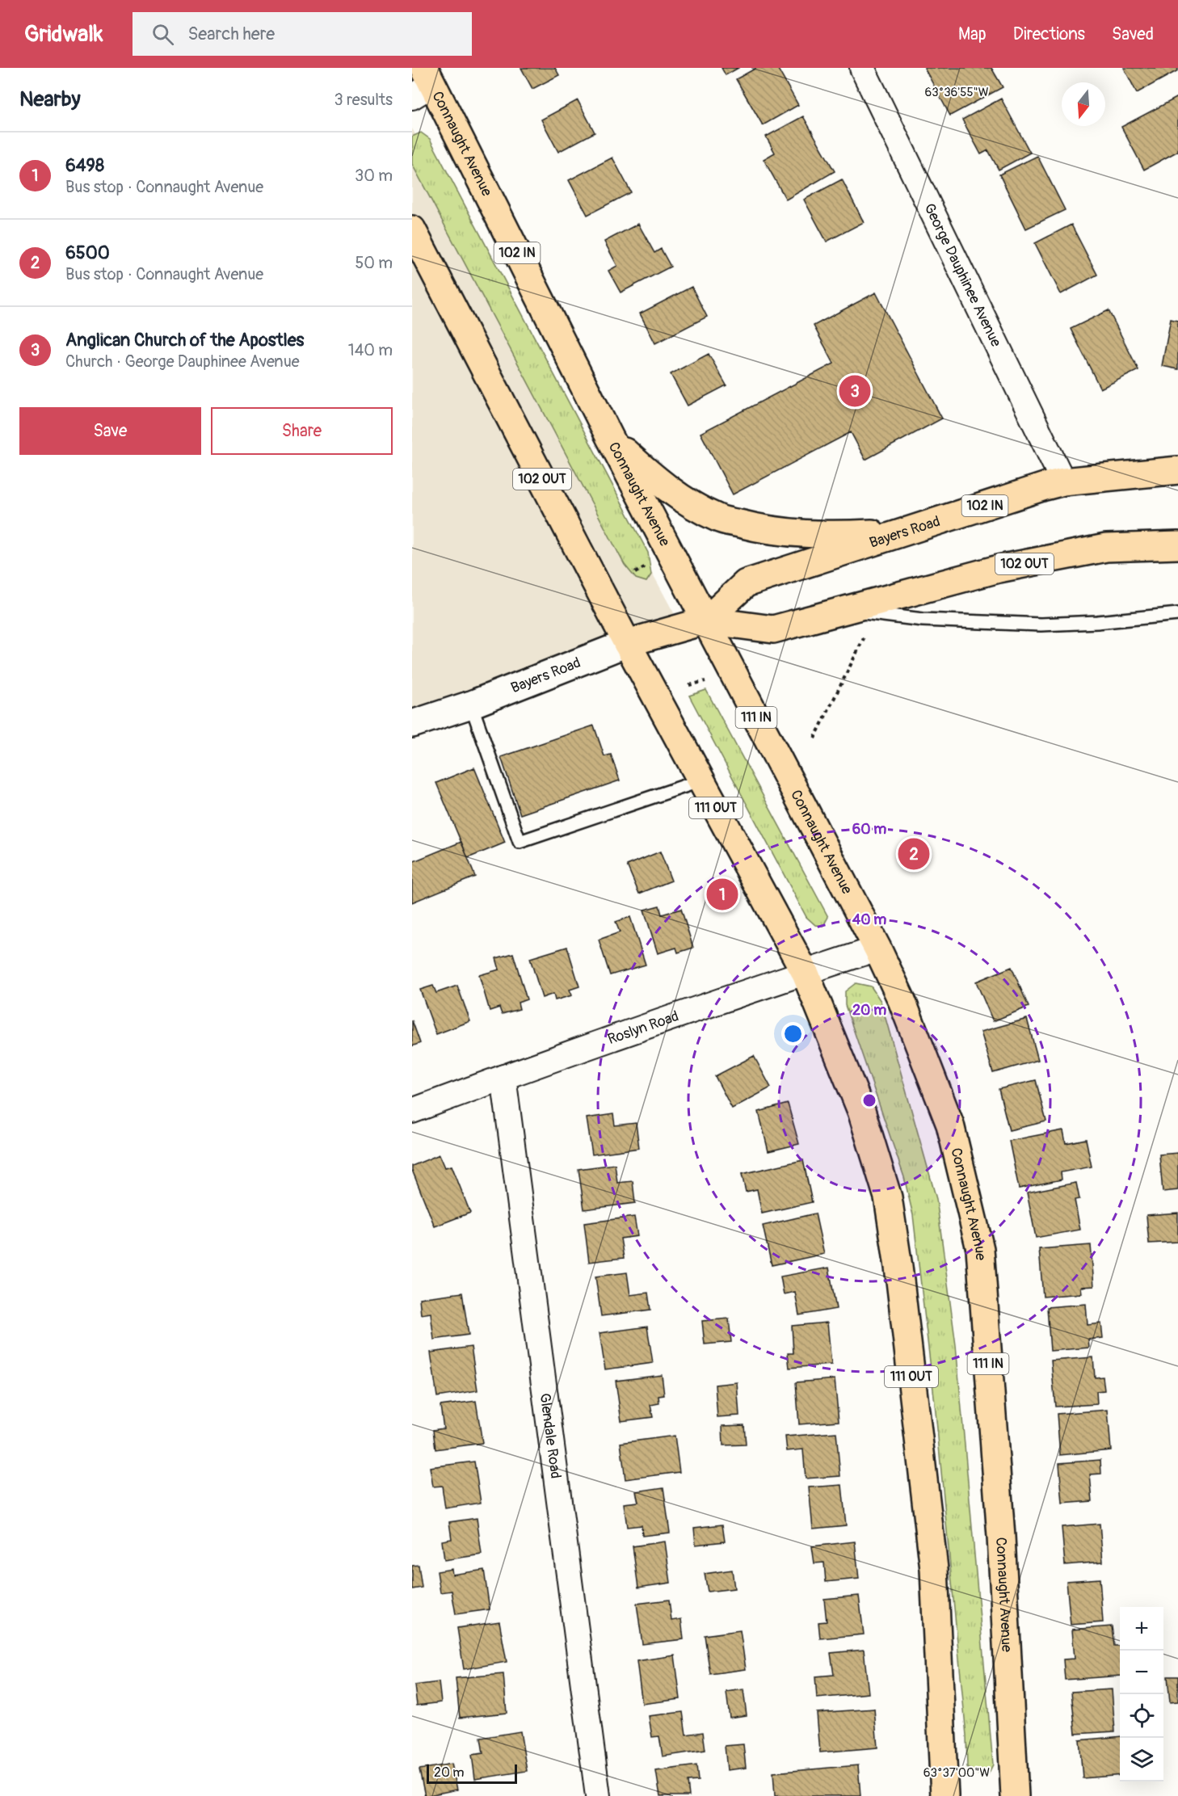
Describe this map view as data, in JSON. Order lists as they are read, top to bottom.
{
  "streets": {
    "main road": [
      "Connaught Avenue",
      "102 IN",
      "102 OUT",
      "Bayers Road",
      "111 IN",
      "111 OUT"
    ],
    "street": ["George Dauphinee Avenue", "Roslyn Road", "Glendale Road"]
  },
  "crossings": [
    ["Connaught Avenue", "Bayers Road"],
    ["Connaught Avenue", "Roslyn Road"],
    ["George Dauphinee Avenue", "Bayers Road"],
    ["102 OUT", "Bayers Road"],
    ["102 OUT", "111 OUT"],
    ["Bayers Road", "111 OUT"],
    ["111 OUT", "Roslyn Road"],
    ["Roslyn Road", "Glendale Road"]
  ],
  "scale_bar": "20 m",
  "north": "bottom",
  "page": {
    "header": "Gridwalk",
    "search": "Search here",
    "nav": ["Map", "Directions", "Saved"],
    "heading": ["Nearby", "3 results"],
    "list": [
      {
        "mark": "1",
        "name": "6498",
        "note": "Bus stop · Connaught Avenue",
        "value": "30 m"
      },
      {
        "mark": "2",
        "name": "6500",
        "note": "Bus stop · Connaught Avenue",
        "value": "50 m"
      },
      {
        "mark": "3",
        "name": "Anglican Church of the Apostles",
        "note": "Church · George Dauphinee Avenue",
        "value": "140 m"
      }
    ],
    "pins": ["3", "2", "1"],
    "buttons": ["Save", "Share"],
    "map_buttons": ["+", "−"],
    "scale": "20 m"
  },
  "coordinates": ["63°36'55\"W", "63°37'00\"W"],
  "rings": ["60 m", "40 m", "20 m"]
}
